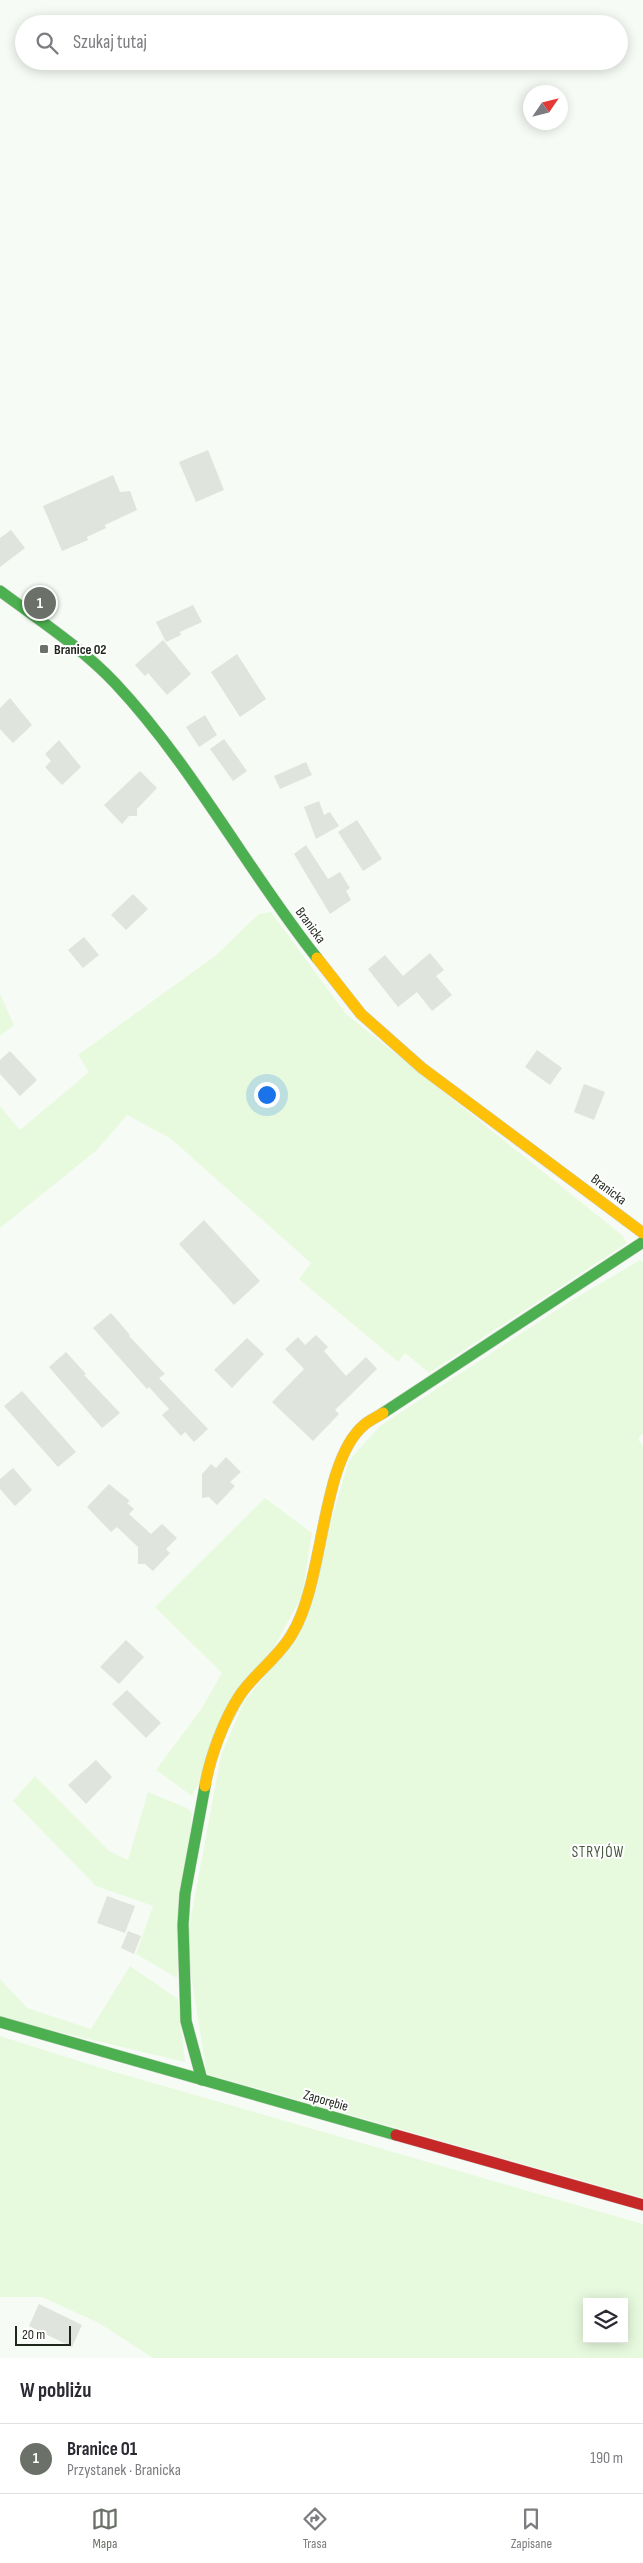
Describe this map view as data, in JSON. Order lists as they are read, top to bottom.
{
  "streets": {
    "street": ["Branicka", "Zaporębie"]
  },
  "districts": ["STRYJÓW"],
  "places": {
    "transit": ["Branice 02"]
  },
  "scale_bar": "20 m",
  "north": "top right",
  "page": {
    "search": "Szukaj tutaj",
    "pins": "1",
    "scale": "20 m",
    "heading": "W pobliżu",
    "list": [
      {
        "mark": "1",
        "name": "Branice 01",
        "note": "Przystanek · Branicka",
        "value": "190 m"
      }
    ],
    "nav": ["Mapa", "Trasa", "Zapisane"]
  }
}
